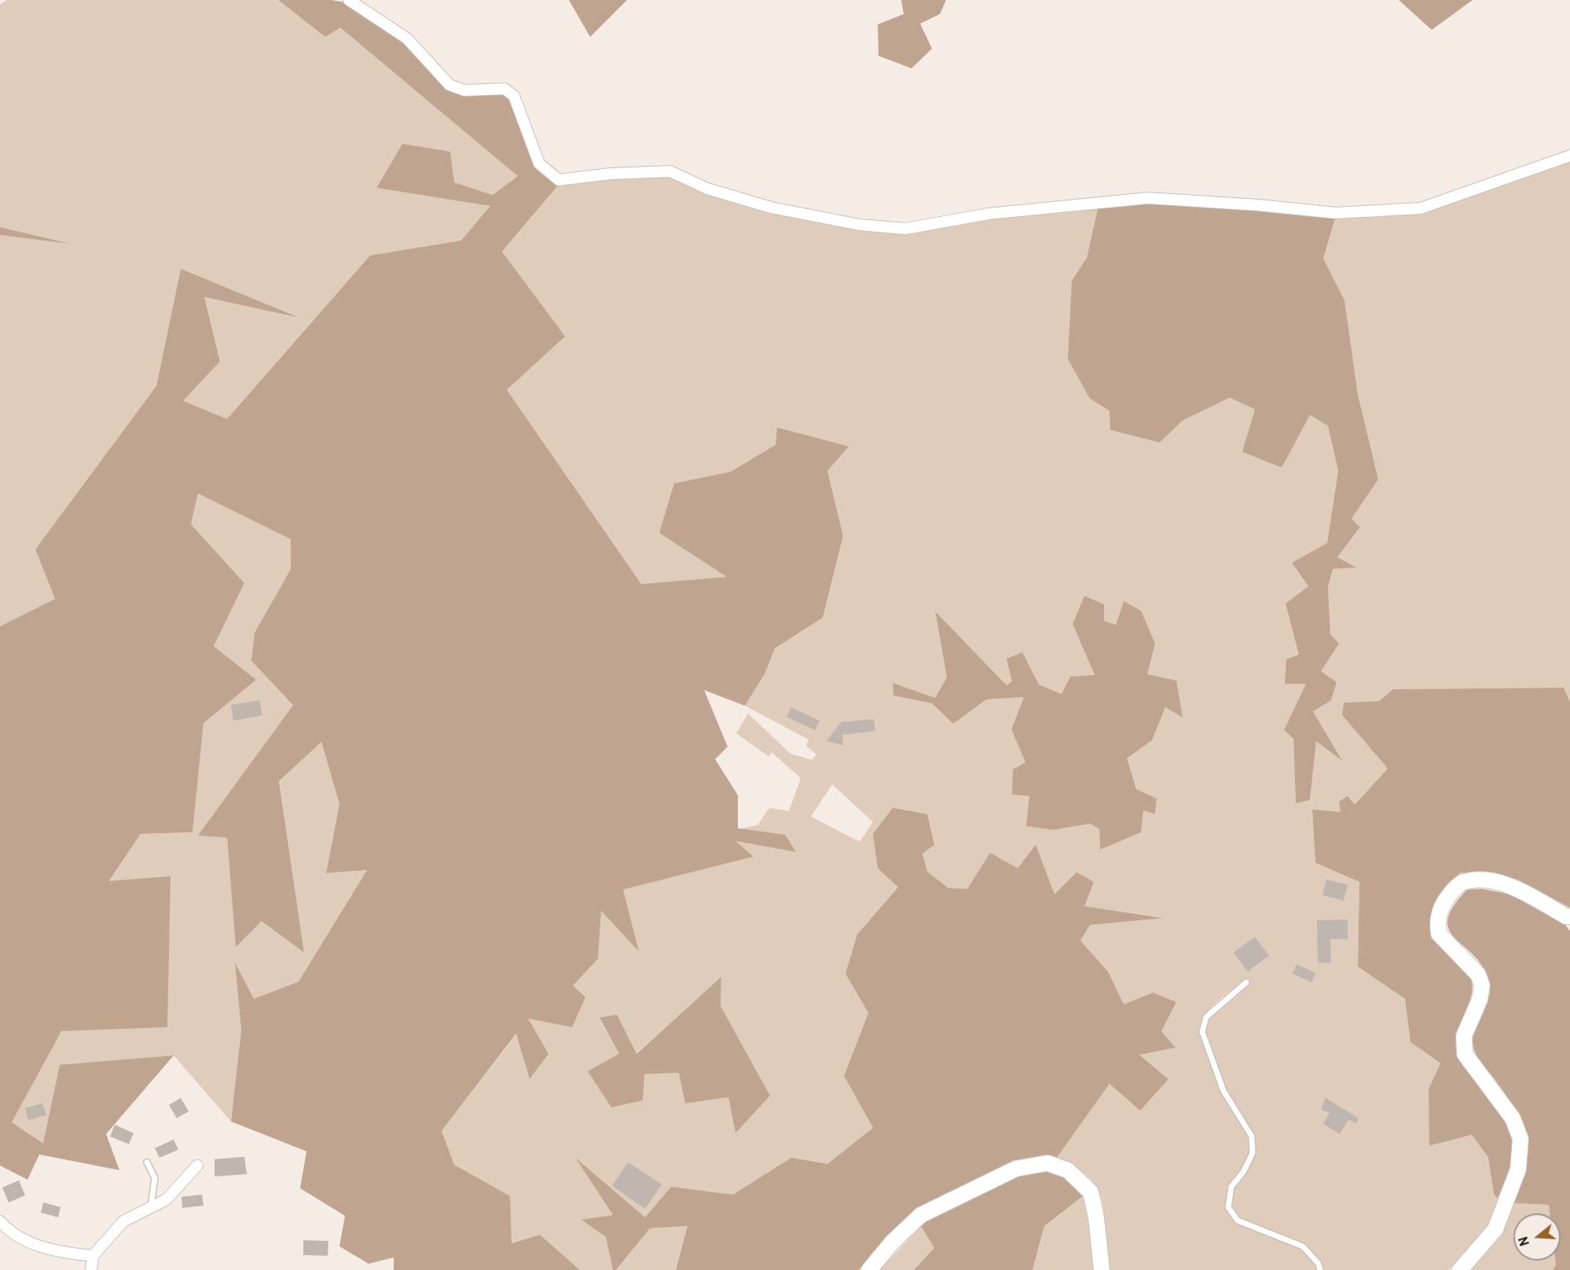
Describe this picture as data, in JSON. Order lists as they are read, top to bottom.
{
  "north": "left"
}
